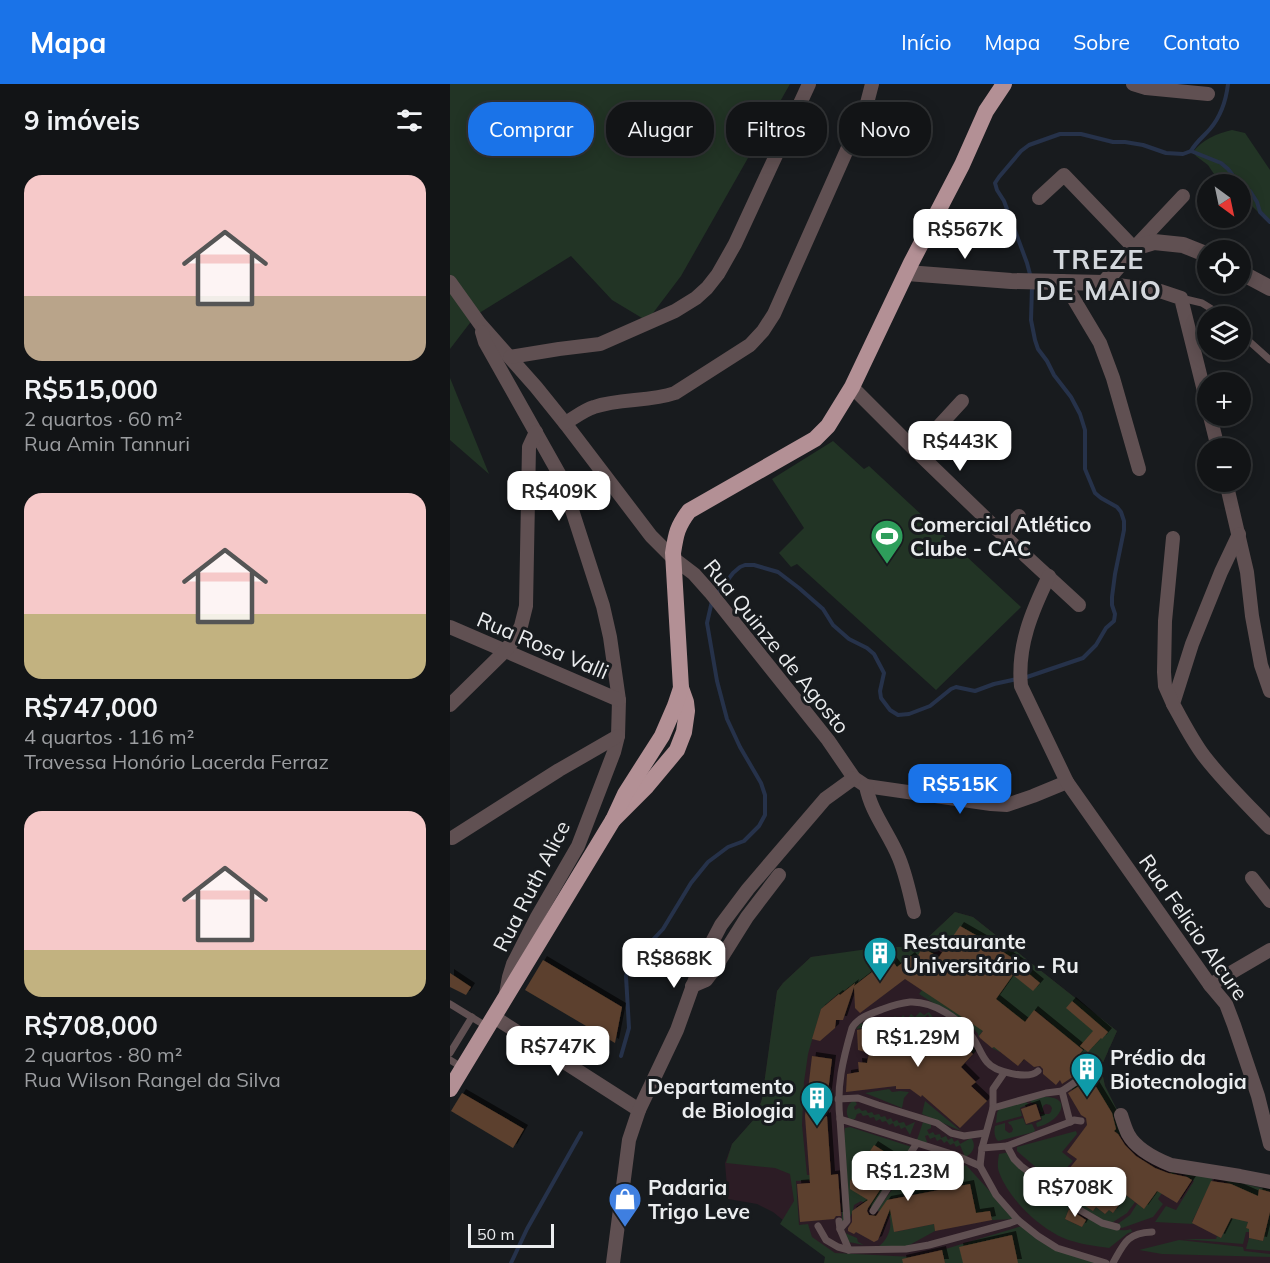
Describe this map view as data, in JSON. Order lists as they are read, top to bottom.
{
  "streets": {
    "street": [
      "Rua Rosa Valli",
      "Rua Quinze de Agosto",
      "Rua Ruth Alice",
      "Rua Felicio Alcure"
    ]
  },
  "crossings": [
    ["Rua Rosa Valli", "Rua Ruth Alice"],
    ["Rua Quinze de Agosto", "Rua Ruth Alice"]
  ],
  "districts": ["TREZE DE MAIO"],
  "places": {
    "sports": ["Comercial Atlético Clube - CAC"],
    "building": ["Restaurante Universitário - Ru", "Prédio da Biotecnologia", "Departamento de Biologia"],
    "shop": ["Padaria Trigo Leve"]
  },
  "scale_bar": "50 m",
  "north": "bottom right",
  "page": {
    "header": "Mapa",
    "nav": [
      "Início",
      "Mapa",
      "Sobre",
      "Contato"
    ],
    "heading": "9 imóveis",
    "chip": [
      "Comprar",
      "Alugar",
      "Filtros",
      "Novo"
    ],
    "list": [
      {
        "name": "R$515,000",
        "note": "2 quartos · 60 m² · Rua Amin Tannuri"
      },
      {
        "name": "R$747,000",
        "note": "4 quartos · 116 m² · Travessa Honório Lacerda Ferraz"
      },
      {
        "name": "R$708,000",
        "note": "2 quartos · 80 m² · Rua Wilson Rangel da Silva"
      }
    ],
    "map_buttons": ["+", "−"],
    "price": [
      "R$567K",
      "R$443K",
      "R$409K",
      "R$515K",
      "R$868K",
      "R$1.29M",
      "R$747K",
      "R$1.23M",
      "R$708K"
    ],
    "scale": "50 m"
  }
}
